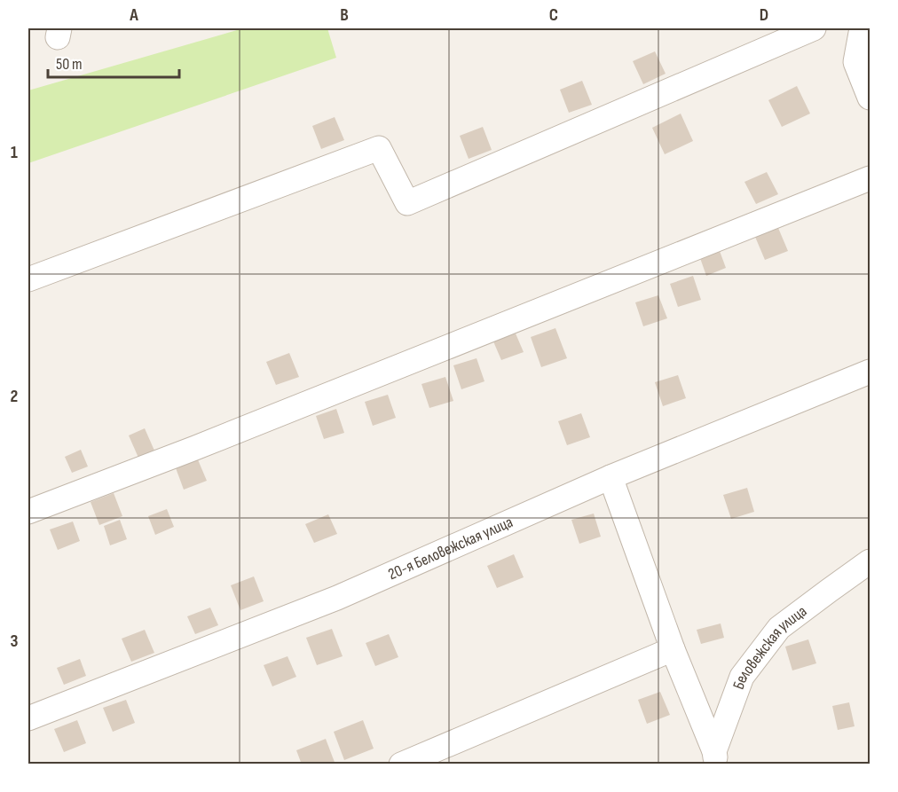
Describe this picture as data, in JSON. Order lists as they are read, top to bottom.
{
  "streets": {
    "street": ["20-я Беловежская улица", "Беловежская улица"]
  },
  "scale_bar": "50 m",
  "grid": {
    "columns": [
      "A",
      "B",
      "C",
      "D"
    ],
    "rows": ["1", "2", "3"]
  }
}
